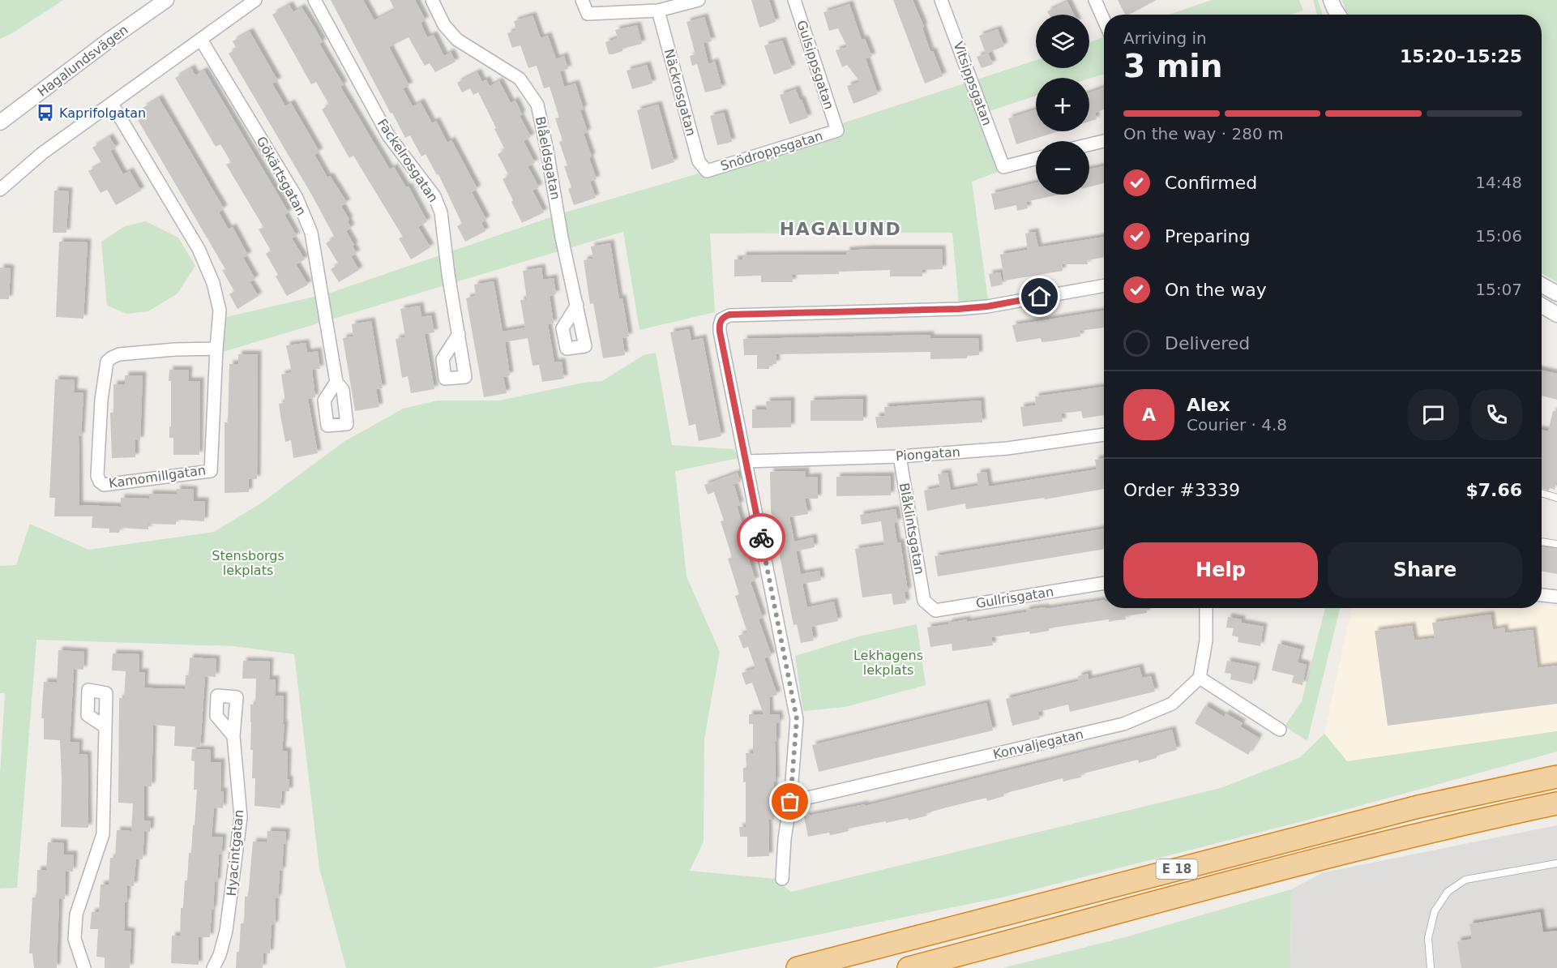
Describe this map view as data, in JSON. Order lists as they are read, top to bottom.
{
  "streets": {
    "highway": ["E 18"],
    "street": [
      "Hagalundsvägen",
      "Gulsippsgatan",
      "Vitsippsgatan",
      "Näckrosgatan",
      "Snödroppsgatan",
      "Blåeldsgatan",
      "Fackelrosgatan",
      "Gökärtsgatan",
      "Piongatan",
      "Kamomillgatan",
      "Blåklintsgatan",
      "Gullrisgatan",
      "Konvaljegatan",
      "Hyacintgatan"
    ]
  },
  "crossings": [
    ["Gulsippsgatan", "Snödroppsgatan"],
    ["Näckrosgatan", "Snödroppsgatan"],
    ["Piongatan", "Blåklintsgatan"],
    ["Blåklintsgatan", "Gullrisgatan"]
  ],
  "districts": ["HAGALUND"],
  "parks": ["Stensborgs lekplats", "Lekhagens lekplats"],
  "places": {
    "bus stop": ["Kaprifolgatan"]
  },
  "page": {
    "map_buttons": ["+", "−"],
    "heading": ["3 min", "Arriving in", "15:20–15:25"],
    "panel": [
      "Alex",
      "Courier · 4.8",
      "Order #3339",
      "$7.66"
    ],
    "bar": "On the way · 280 m",
    "list": [
      ["Confirmed", "14:48"],
      ["Preparing", "15:06"],
      ["On the way", "15:07"],
      "Delivered"
    ],
    "round": "A",
    "buttons": ["Help", "Share"]
  }
}
